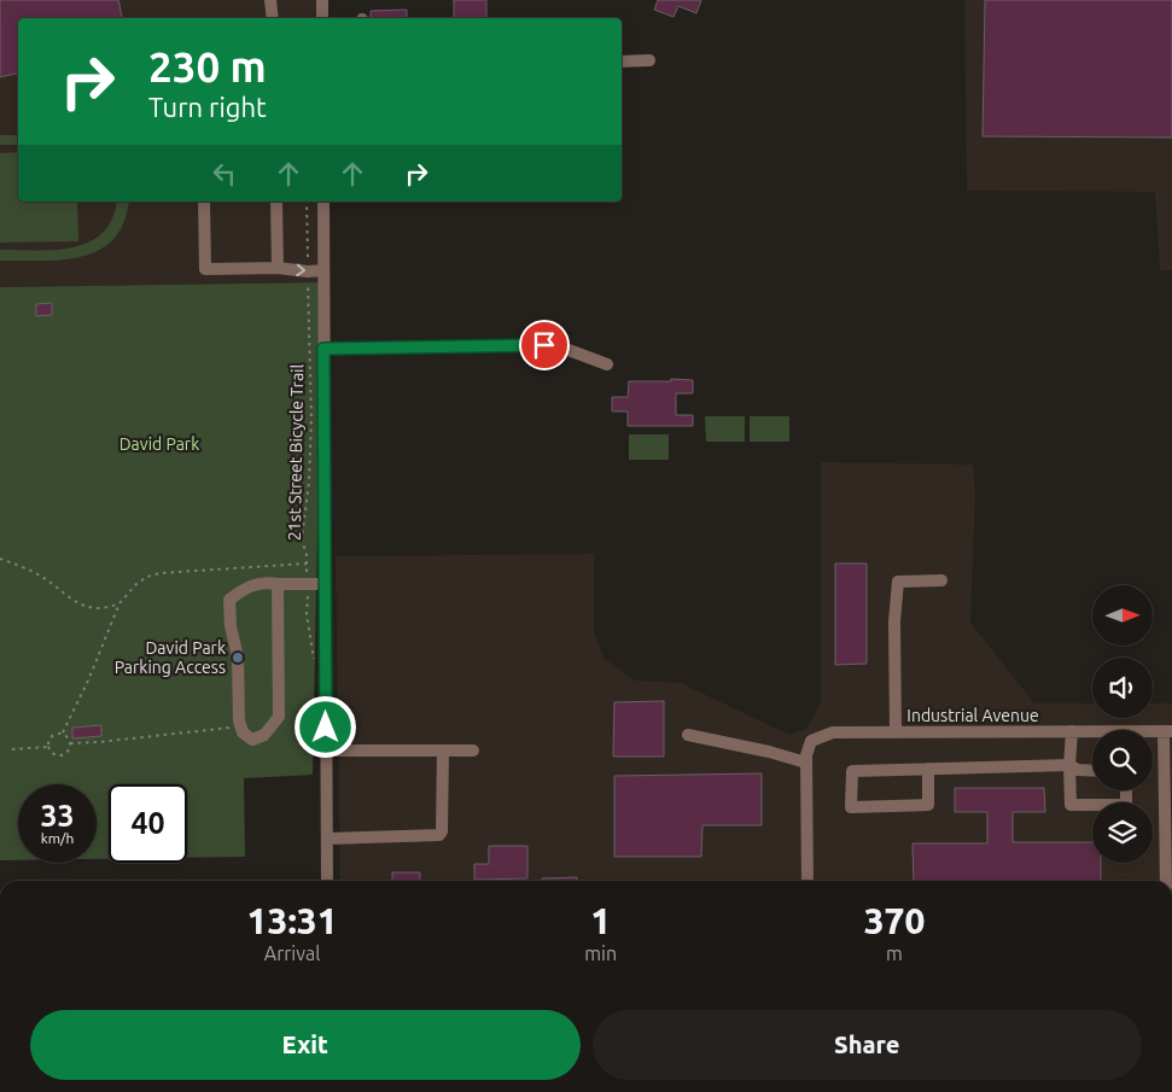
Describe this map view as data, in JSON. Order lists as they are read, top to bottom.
{
  "streets": {
    "street": ["Industrial Avenue"],
    "path": ["21st Street Bicycle Trail"]
  },
  "parks": ["David Park"],
  "places": ["David Park Parking Access"],
  "north": "right",
  "page": {
    "turn": ["230 m", "Turn right"],
    "speed": "33 km/h",
    "limit": "40",
    "eta": [
      "13:31",
      "Arrival",
      "1",
      "min",
      "370",
      "m"
    ],
    "buttons": ["Exit", "Share"]
  }
}
